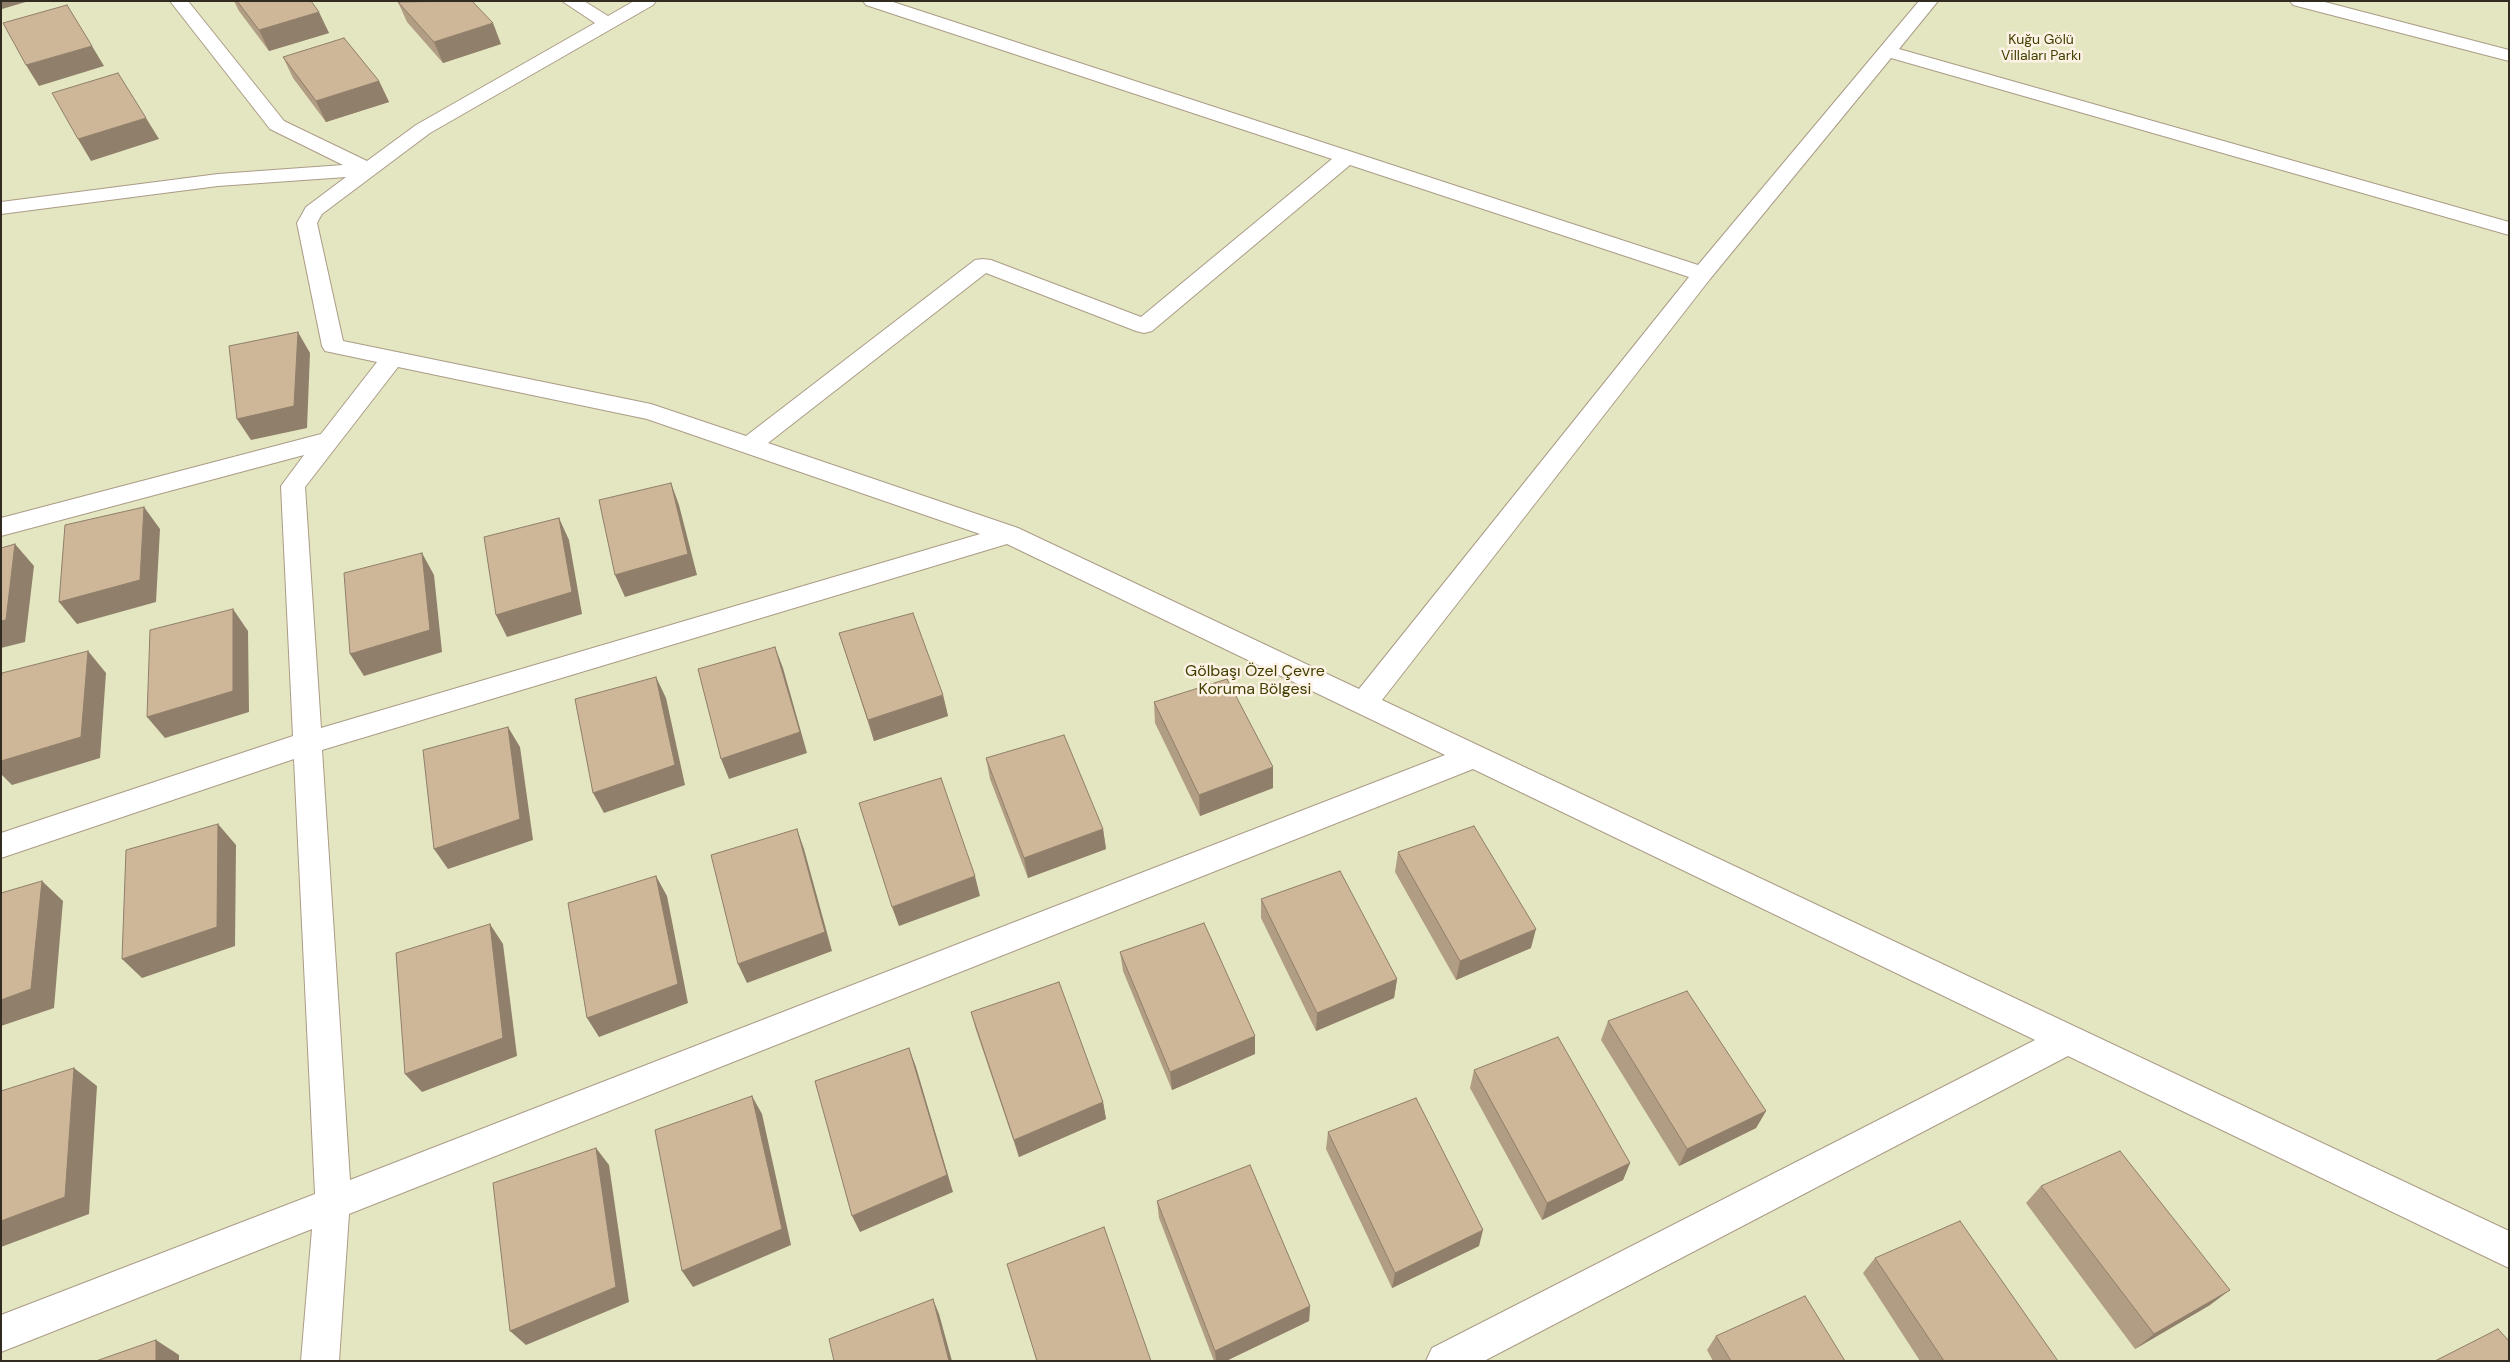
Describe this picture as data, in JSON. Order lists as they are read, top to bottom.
{
  "parks": ["Kuğu Gölü Villaları Parkı", "Gölbaşı Özel Çevre Koruma Bölgesi"]
}
